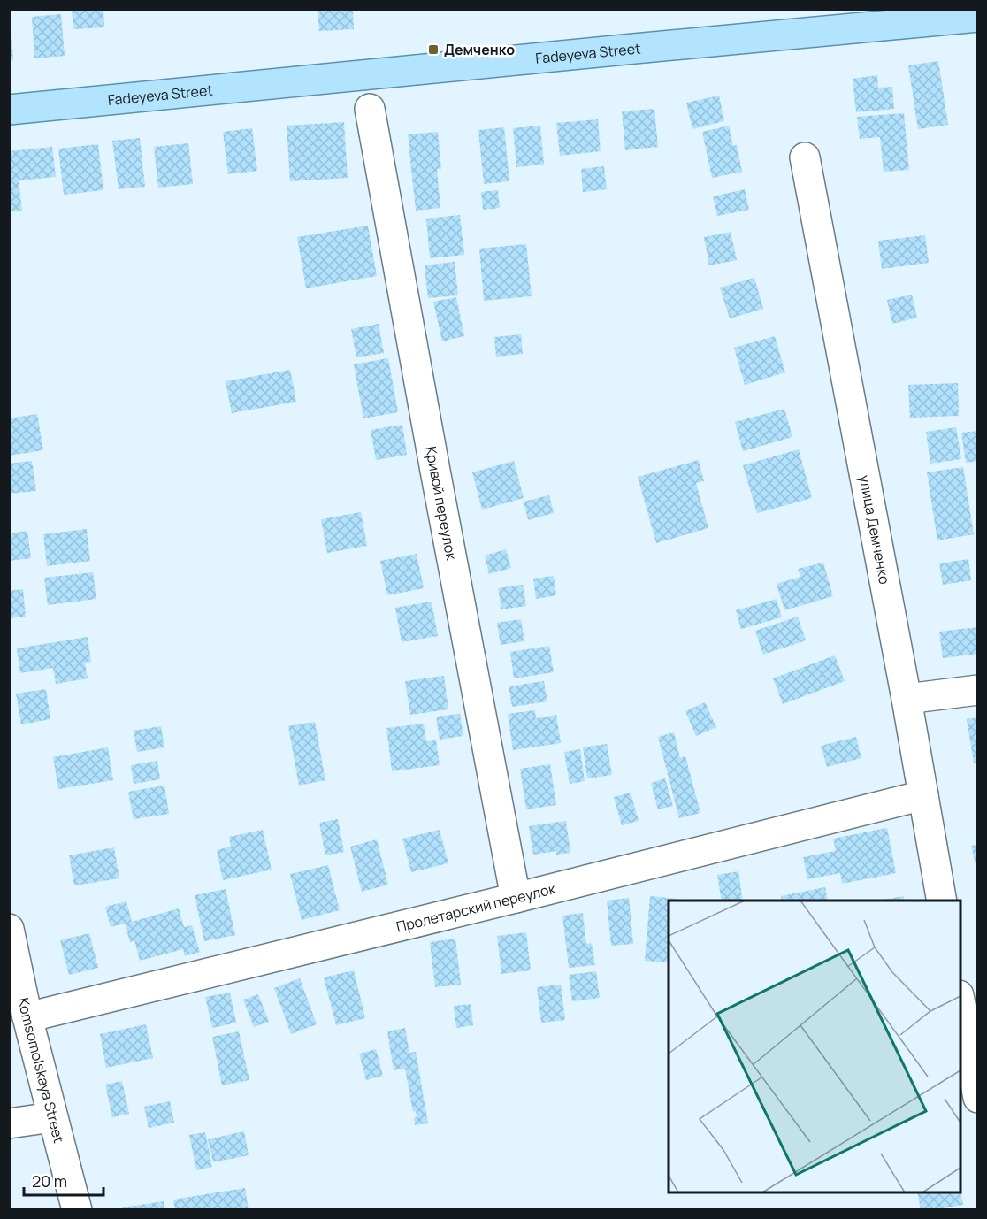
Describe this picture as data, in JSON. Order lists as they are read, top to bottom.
{
  "streets": {
    "main road": ["Fadeyeva Street"],
    "street": [
      "Кривой переулок",
      "улица Демченко",
      "Пролетарский переулок",
      "Komsomolskaya Street"
    ]
  },
  "crossings": [
    ["Кривой переулок", "Пролетарский переулок"],
    ["улица Демченко", "Пролетарский переулок"],
    ["Пролетарский переулок", "Komsomolskaya Street"]
  ],
  "places": {
    "transit": ["Демченко"]
  },
  "scale_bar": "20 m"
}
